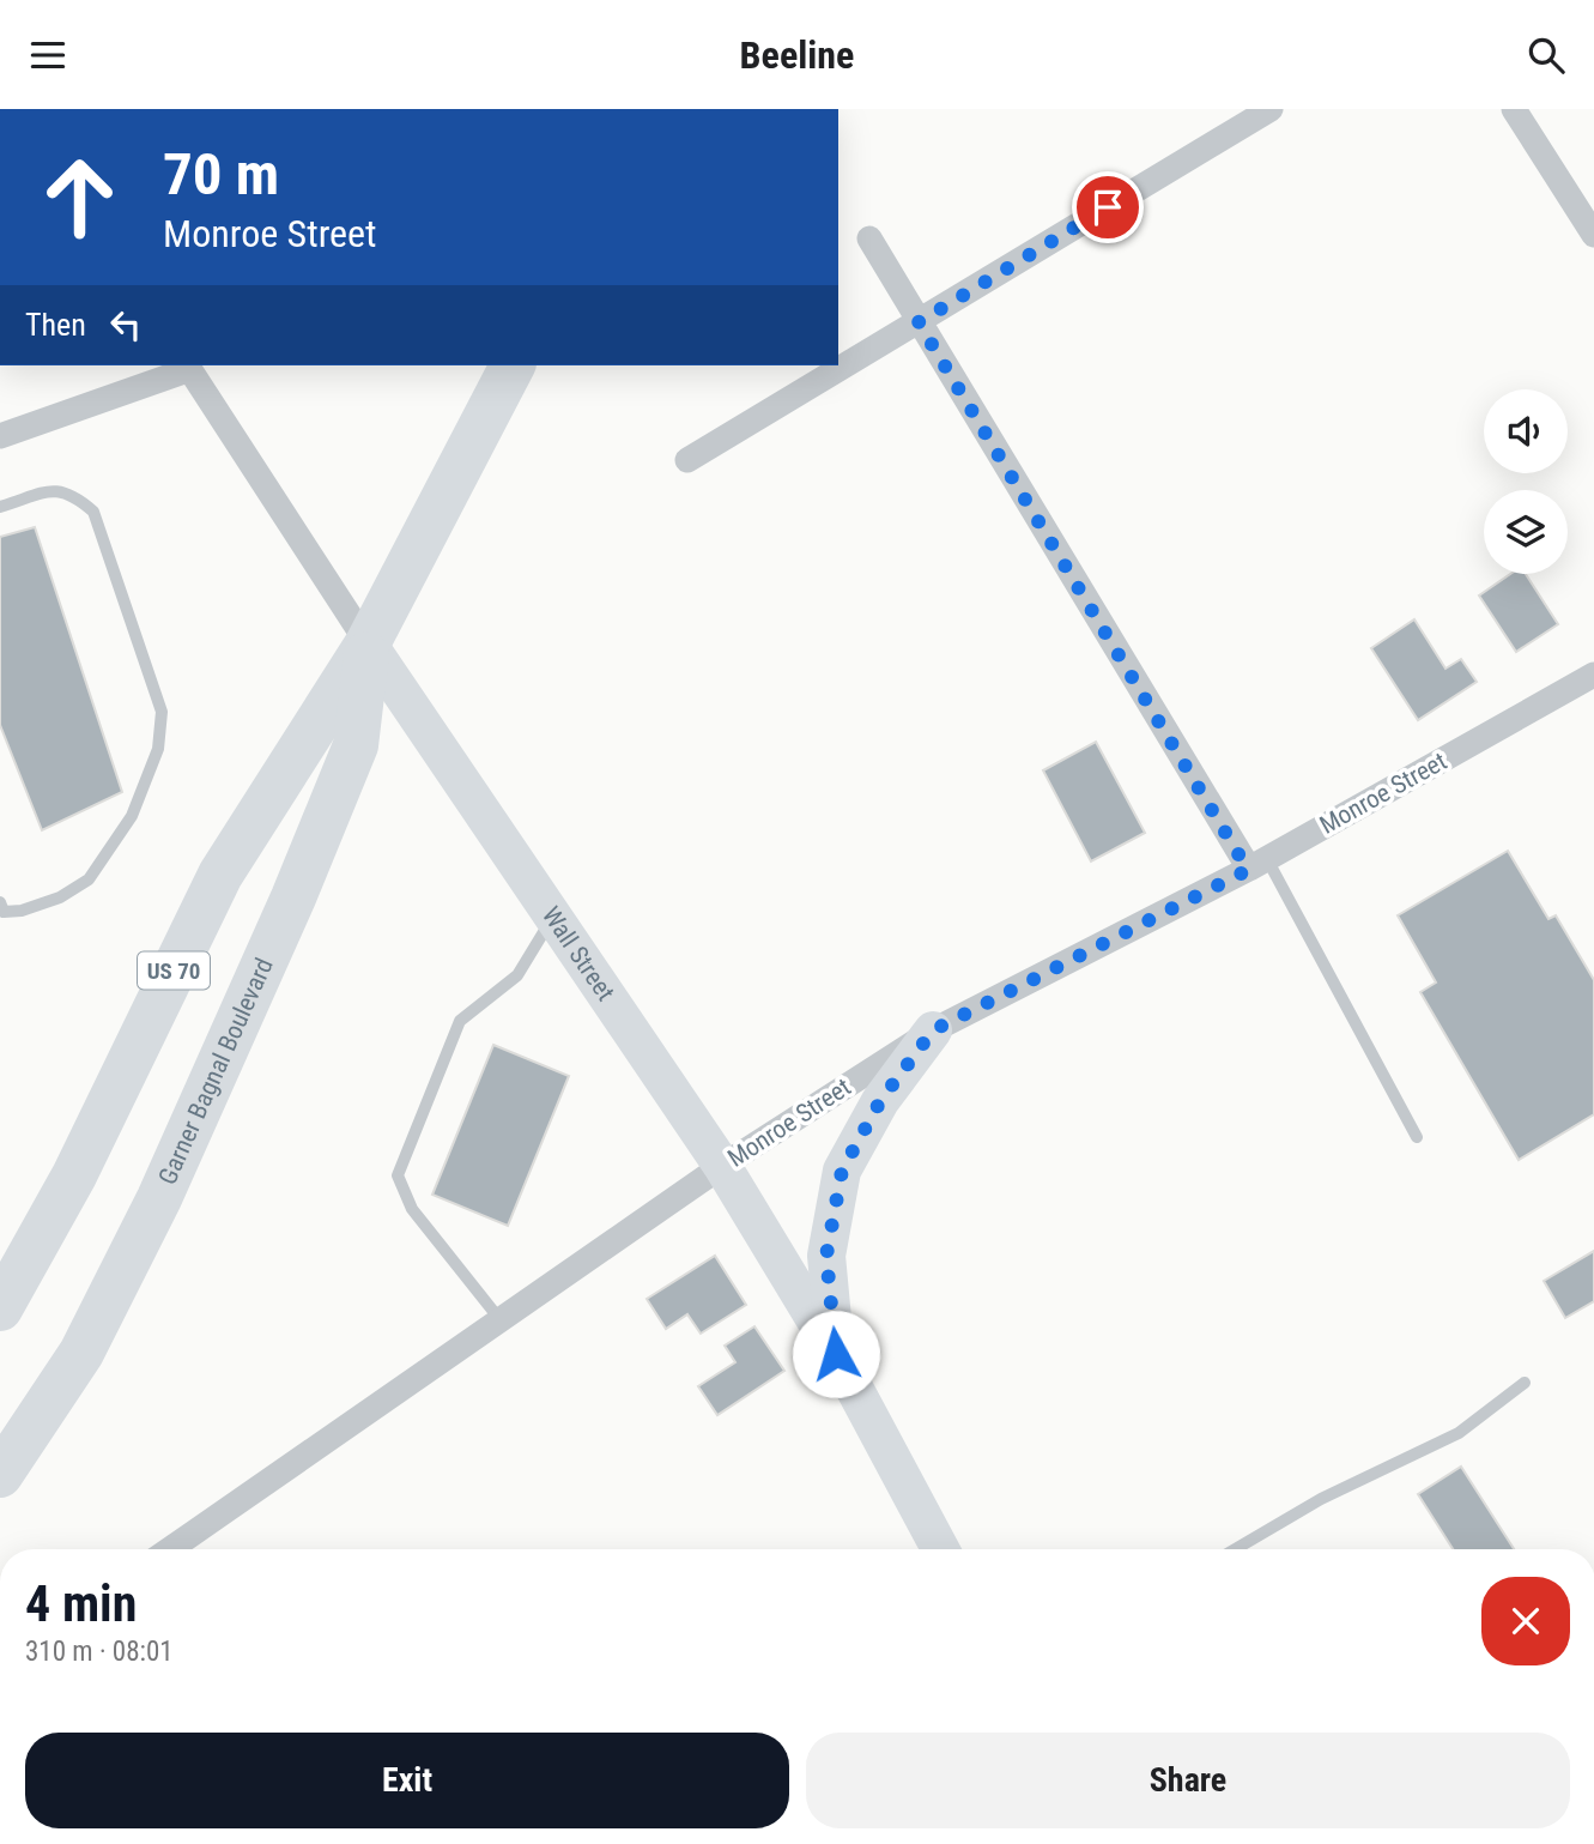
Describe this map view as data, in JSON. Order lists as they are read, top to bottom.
{
  "streets": {
    "highway": ["US 70", "Garner Bagnal Boulevard"],
    "street": ["Monroe Street", "Wall Street"]
  },
  "crossings": [
    ["Monroe Street", "Wall Street"],
    ["Wall Street", "Garner Bagnal Boulevard"]
  ],
  "page": {
    "header": "Beeline",
    "turn": ["70 m", "Monroe Street"],
    "then": "Then",
    "heading": ["4 min", "310 m · 08:01"],
    "buttons": ["Exit", "Share"]
  }
}
